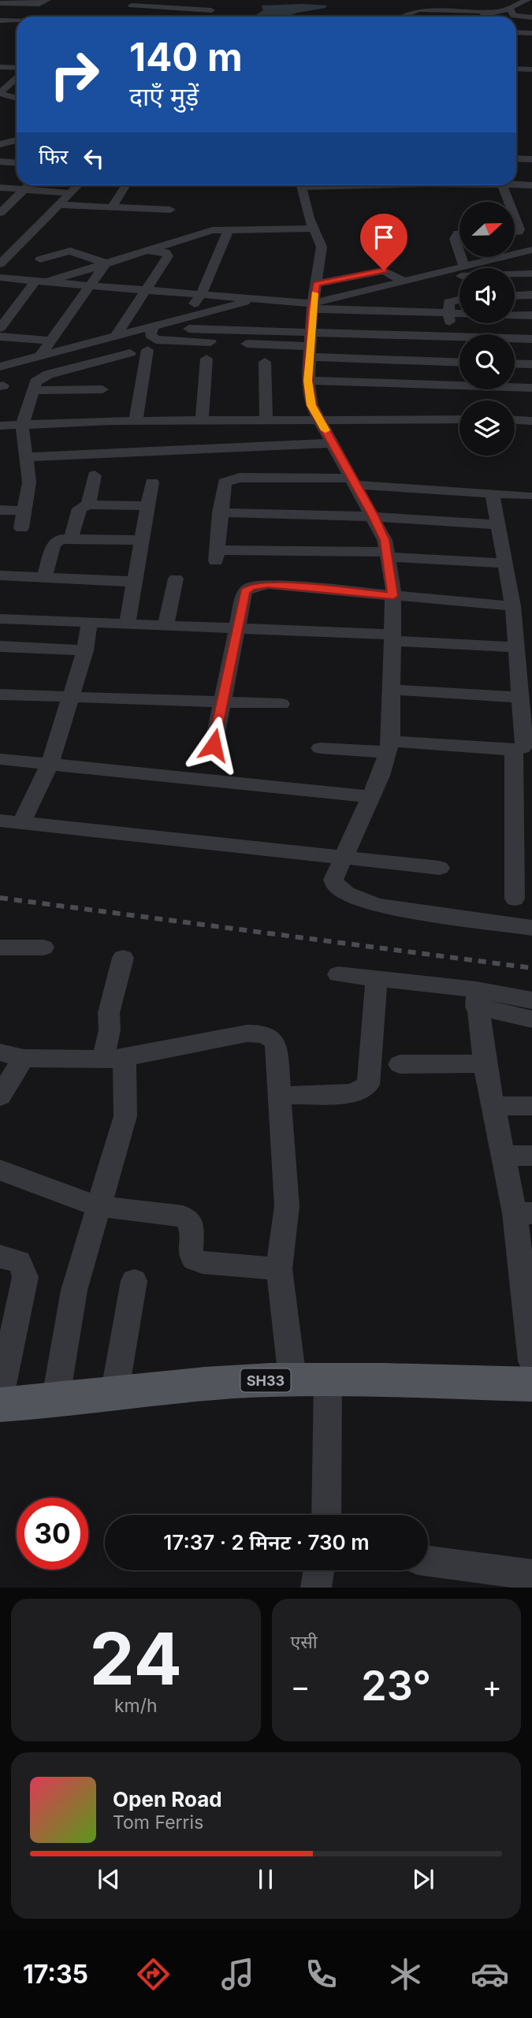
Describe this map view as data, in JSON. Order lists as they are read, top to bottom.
{
  "streets": {
    "main road": ["SH33"]
  },
  "north": "right",
  "page": {
    "turn": ["140 m", "दाएँ मुड़ें"],
    "then": "फिर",
    "limit": "30",
    "trip": "17:37 · 2 मिनट · 730 m",
    "tile": [
      ["24", "km/h"],
      "एसी"
    ],
    "heat": ["−", "23°", "+"],
    "song": ["Open Road", "Tom Ferris"],
    "tabs": "17:35"
  }
}
